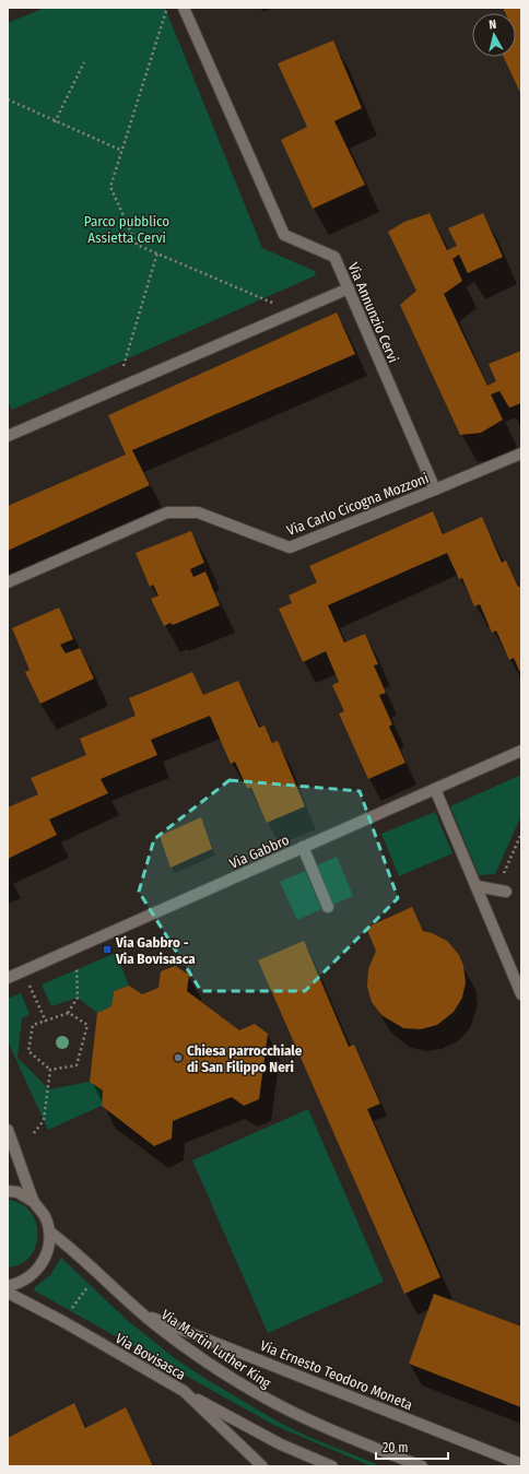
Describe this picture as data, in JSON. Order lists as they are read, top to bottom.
{
  "streets": {
    "street": [
      "Via Annunzio Cervi",
      "Via Carlo Cicogna Mozzoni",
      "Via Gabbro",
      "Via Martin Luther King",
      "Via Bovisasca",
      "Via Ernesto Teodoro Moneta"
    ]
  },
  "crossings": [
    ["Via Annunzio Cervi", "Via Carlo Cicogna Mozzoni"],
    ["Via Martin Luther King", "Via Ernesto Teodoro Moneta"]
  ],
  "parks": ["Parco pubblico Assietta Cervi"],
  "places": {
    "transit": ["Via Gabbro - Via Bovisasca"],
    "other": ["Chiesa parrocchiale di San Filippo Neri"]
  },
  "scale_bar": "20 m",
  "north": "top"
}
